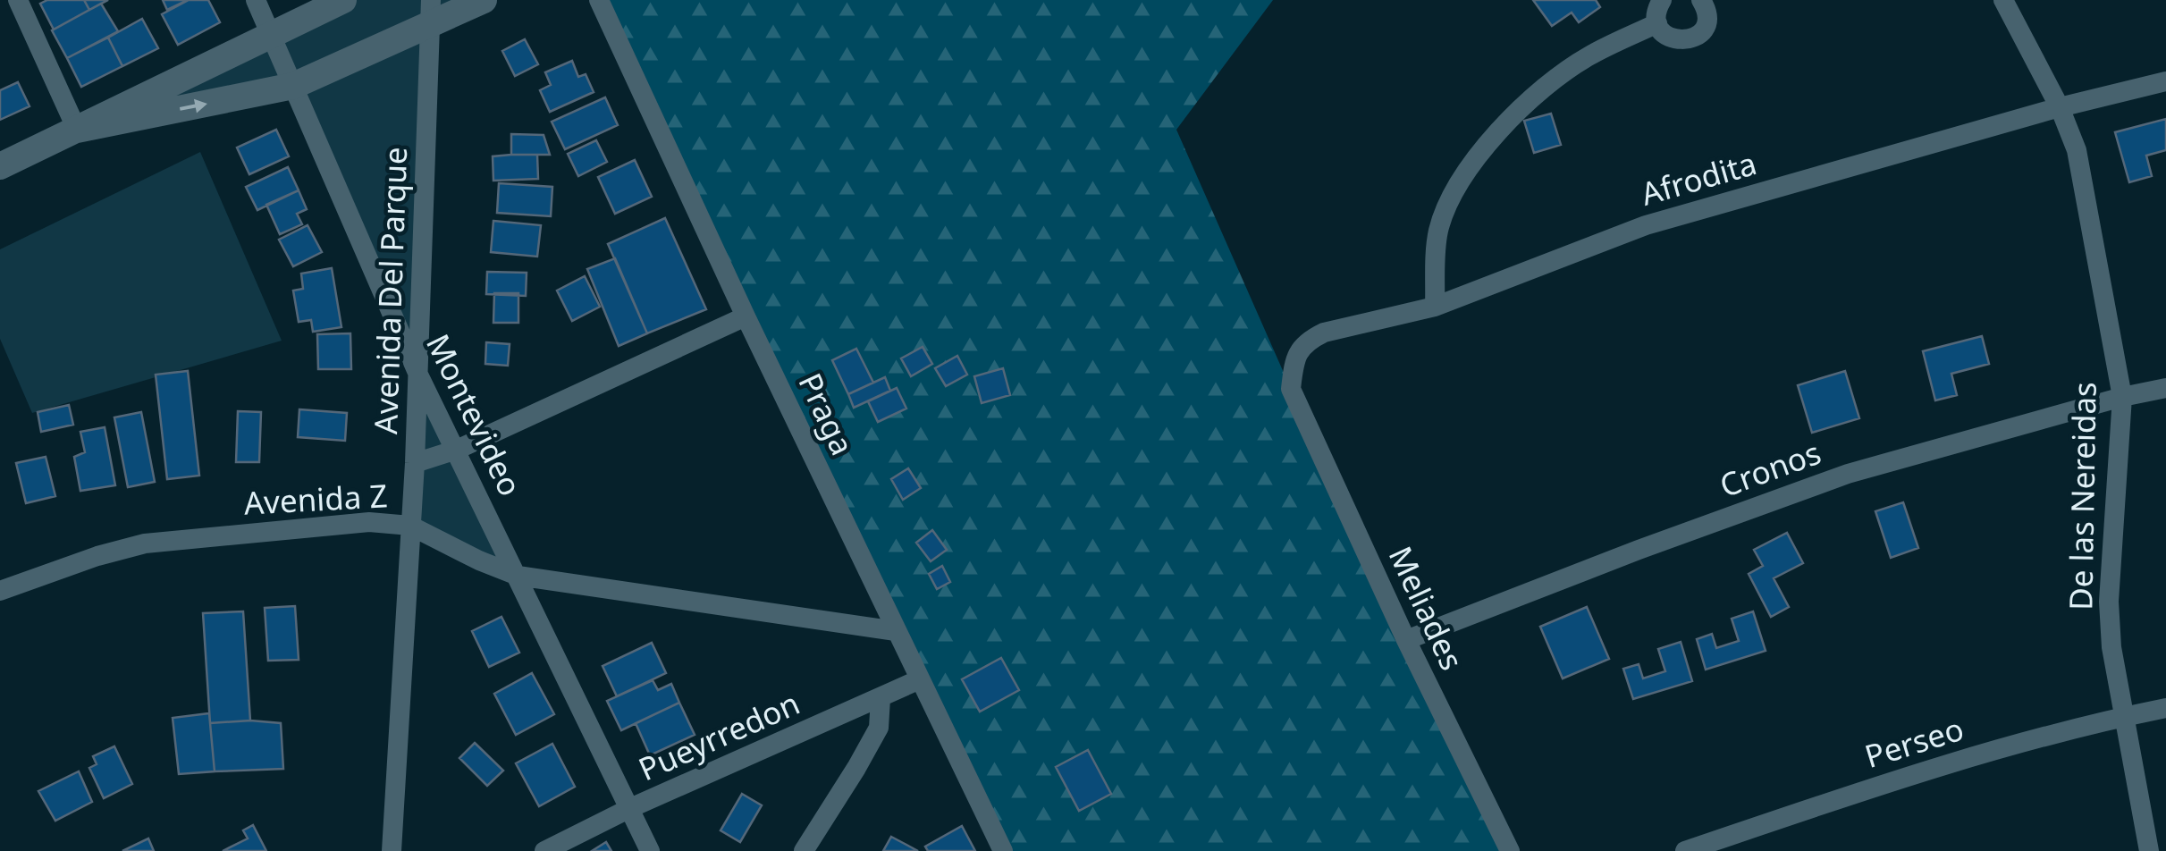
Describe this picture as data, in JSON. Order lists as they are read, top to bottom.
{
  "streets": {
    "street": [
      "Afrodita",
      "Avenida Del Parque",
      "Praga",
      "Montevideo",
      "Cronos",
      "De las Nereidas",
      "Avenida Z",
      "Meliades",
      "Pueyrredon",
      "Perseo"
    ]
  },
  "crossings": [
    ["Afrodita", "De las Nereidas"],
    ["Afrodita", "Meliades"],
    ["Avenida Del Parque", "Montevideo"],
    ["Avenida Del Parque", "Avenida Z"],
    ["Praga", "Avenida Z"],
    ["Praga", "Pueyrredon"],
    ["Montevideo", "Avenida Z"],
    ["Montevideo", "Pueyrredon"],
    ["Cronos", "De las Nereidas"],
    ["Cronos", "Meliades"],
    ["De las Nereidas", "Perseo"]
  ]
}
